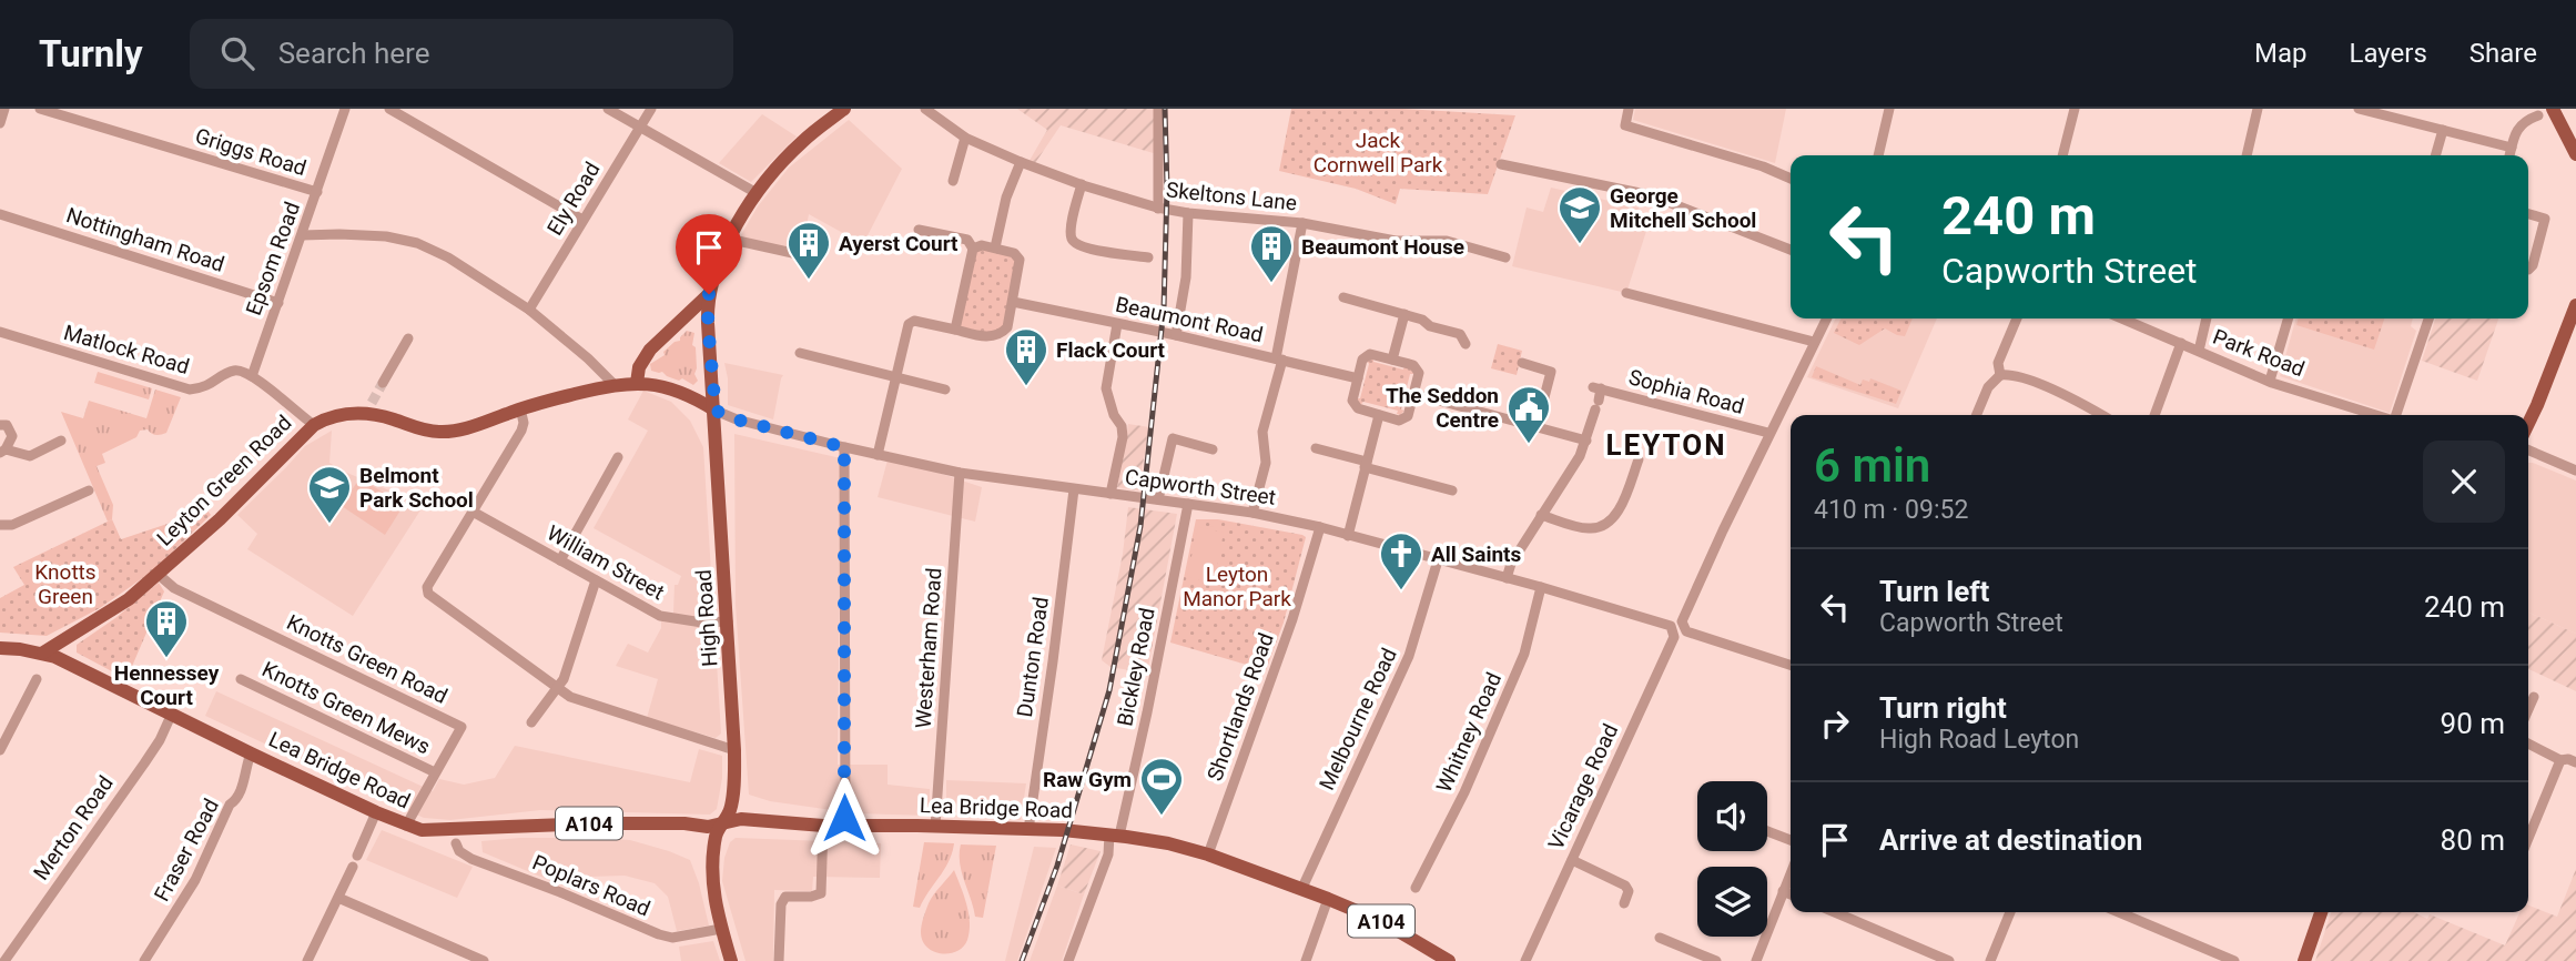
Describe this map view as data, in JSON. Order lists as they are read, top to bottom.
{
  "streets": {
    "main road": [
      "Leyton Green Road",
      "High Road",
      "Lea Bridge Road",
      "A104"
    ],
    "street": [
      "Griggs Road",
      "Skeltons Lane",
      "Ely Road",
      "Nottingham Road",
      "Epsom Road",
      "Beaumont Road",
      "Matlock Road",
      "Park Road",
      "Sophia Road",
      "Capworth Street",
      "William Street",
      "Westerham Road",
      "Dunton Road",
      "Knotts Green Road",
      "Bickley Road",
      "Shortlands Road",
      "Knotts Green Mews",
      "Melbourne Road",
      "Whitney Road",
      "Vicarage Road",
      "Merton Road",
      "Fraser Road",
      "Poplars Road"
    ]
  },
  "crossings": [
    ["Griggs Road", "Epsom Road"],
    ["Nottingham Road", "Epsom Road"],
    ["Epsom Road", "Matlock Road"],
    ["Sophia Road", "Vicarage Road"],
    ["Leyton Green Road", "Capworth Street"],
    ["Leyton Green Road", "High Road"],
    ["Leyton Green Road", "Knotts Green Road"],
    ["Leyton Green Road", "Lea Bridge Road"],
    ["Capworth Street", "High Road"],
    ["Capworth Street", "Westerham Road"],
    ["Capworth Street", "Dunton Road"],
    ["Capworth Street", "Bickley Road"],
    ["Capworth Street", "Shortlands Road"],
    ["Capworth Street", "Melbourne Road"],
    ["Capworth Street", "Whitney Road"],
    ["Capworth Street", "Vicarage Road"],
    ["William Street", "High Road"],
    ["High Road", "Lea Bridge Road"],
    ["High Road", "Poplars Road"],
    ["Westerham Road", "Lea Bridge Road"],
    ["Dunton Road", "Lea Bridge Road"],
    ["Knotts Green Road", "Knotts Green Mews"],
    ["Knotts Green Road", "Lea Bridge Road"],
    ["Bickley Road", "Lea Bridge Road"],
    ["Shortlands Road", "Lea Bridge Road"],
    ["Melbourne Road", "Lea Bridge Road"],
    ["Lea Bridge Road", "Merton Road"],
    ["Lea Bridge Road", "Fraser Road"]
  ],
  "districts": ["LEYTON"],
  "parks": ["Jack Cornwell Park", "Knotts Green", "Leyton Manor Park"],
  "places": {
    "school or university": ["George Mitchell School", "Belmont Park School"],
    "building": [
      "Ayerst Court",
      "Beaumont House",
      "Flack Court",
      "Hennessey Court"
    ],
    "public building": ["The Seddon Centre"],
    "church": ["All Saints"],
    "sports": ["Raw Gym"]
  },
  "page": {
    "header": "Turnly",
    "search": "Search here",
    "nav": ["Map", "Layers", "Share"],
    "turn": ["240 m", "Capworth Street"],
    "heading": ["6 min", "410 m · 09:52"],
    "list": [
      {
        "name": "Turn left",
        "note": "Capworth Street",
        "value": "240 m"
      },
      {
        "name": "Turn right",
        "note": "High Road Leyton",
        "value": "90 m"
      },
      {
        "name": "Arrive at destination",
        "value": "80 m"
      }
    ]
  }
}
